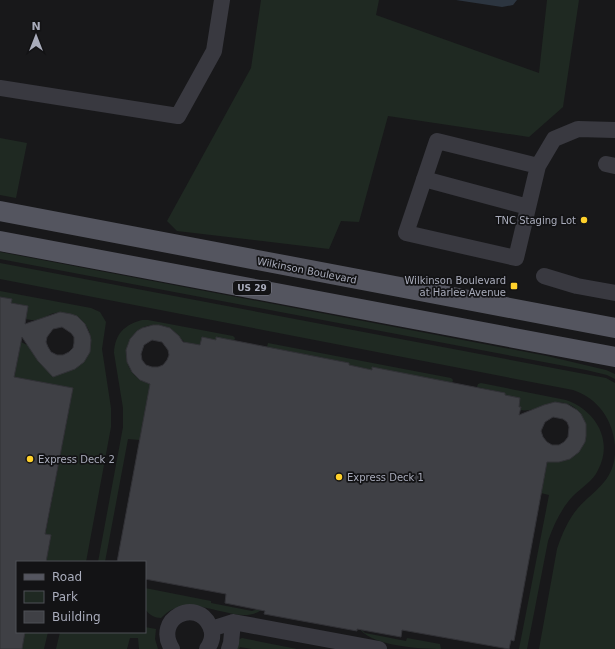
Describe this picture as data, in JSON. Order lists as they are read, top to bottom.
{
  "streets": {
    "main road": ["Wilkinson Boulevard", "US 29"]
  },
  "places": {
    "other": ["TNC Staging Lot", "Express Deck 2", "Express Deck 1"],
    "transit": ["Wilkinson Boulevard at Harlee Avenue"]
  },
  "legend": ["Road", "Park", "Building"],
  "north": "top"
}
